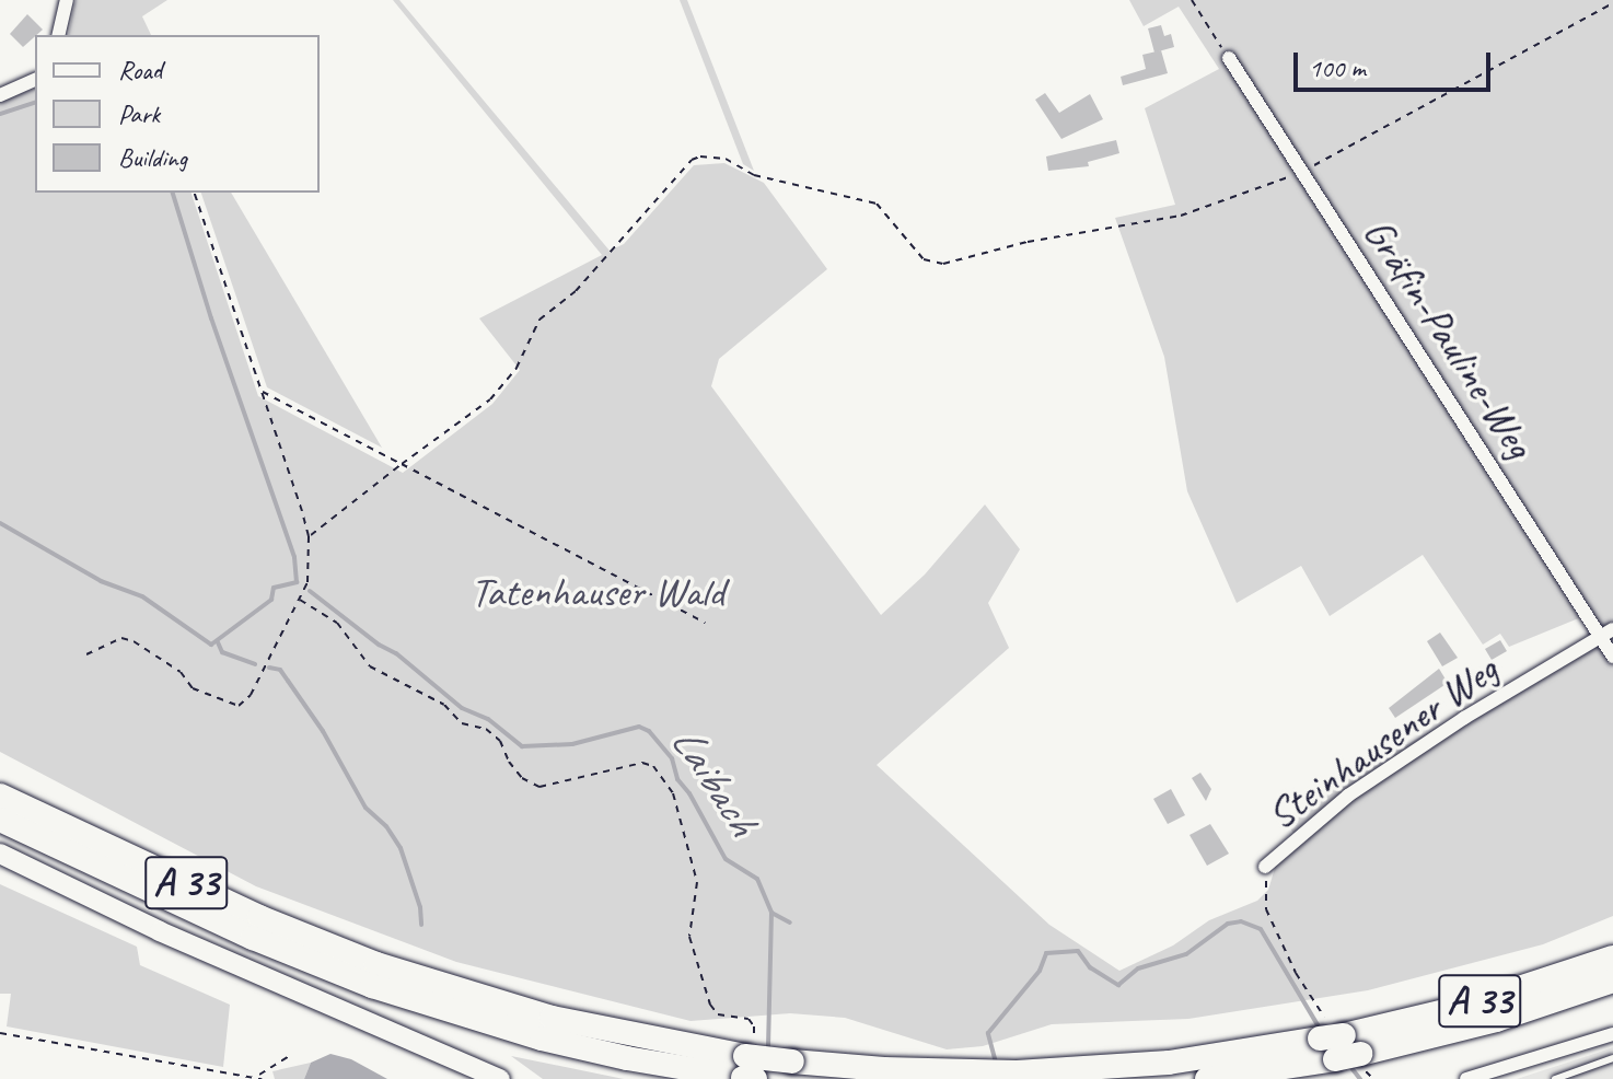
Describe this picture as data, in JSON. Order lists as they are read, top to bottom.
{
  "streets": {
    "highway": ["A 33"],
    "street": ["Gräfin-Pauline-Weg", "Steinhausener Weg"]
  },
  "crossings": [
    ["Gräfin-Pauline-Weg", "Steinhausener Weg"],
    ["Steinhausener Weg", "A 33"]
  ],
  "water": ["Laibach"],
  "parks": ["Tatenhauser Wald"],
  "legend": ["Road", "Park", "Building"],
  "scale_bar": "100 m"
}
